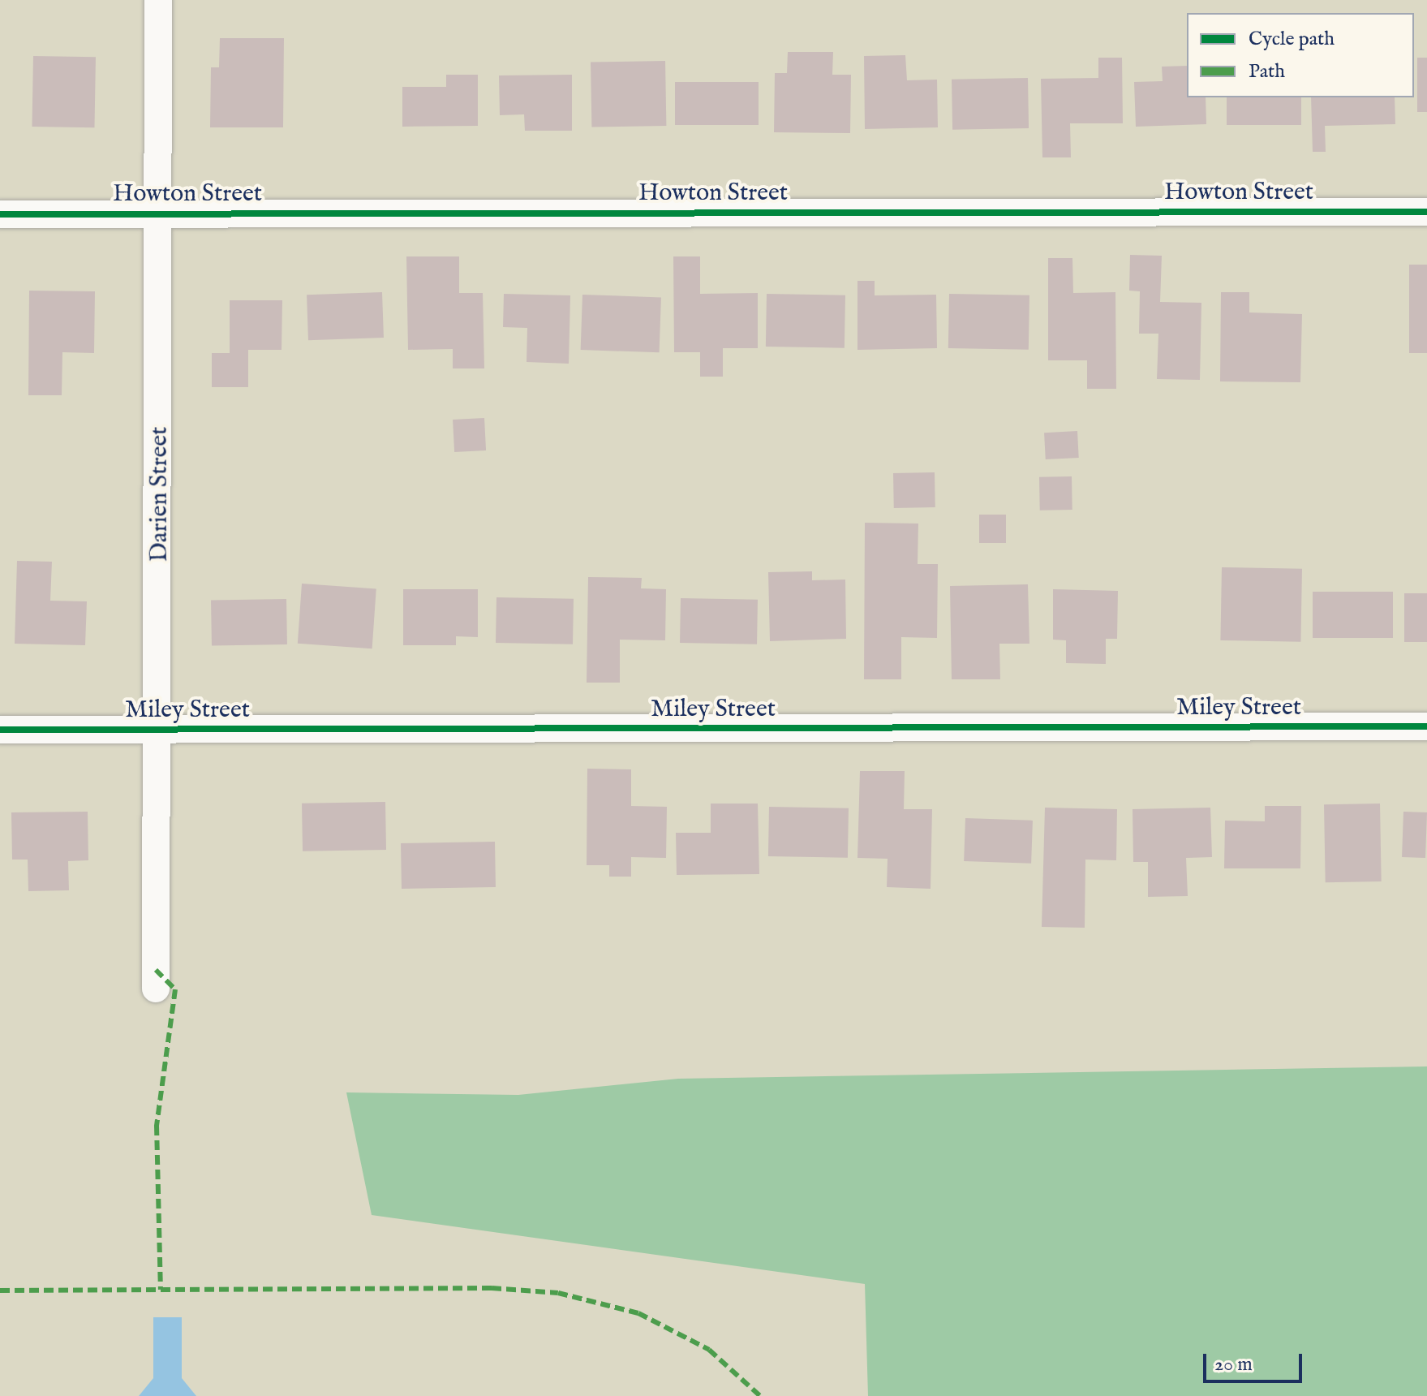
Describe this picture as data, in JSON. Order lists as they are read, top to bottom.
{
  "streets": {
    "street": ["Howton Street", "Darien Street", "Miley Street"]
  },
  "crossings": [
    ["Howton Street", "Darien Street"],
    ["Darien Street", "Miley Street"]
  ],
  "legend": ["Cycle path", "Path"],
  "scale_bar": "20 m"
}
